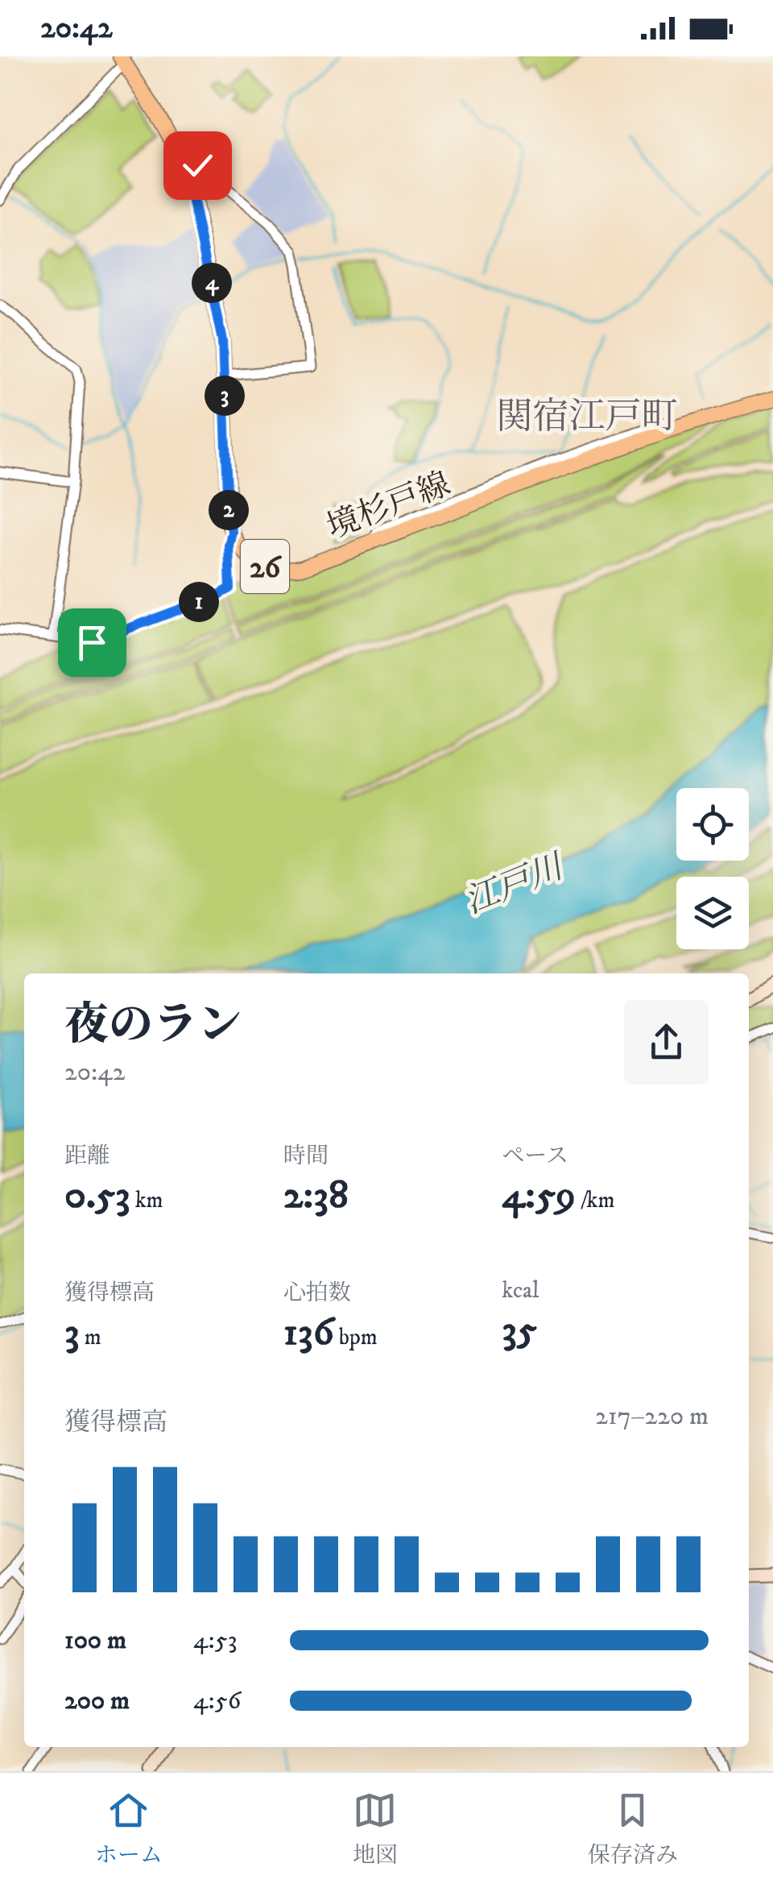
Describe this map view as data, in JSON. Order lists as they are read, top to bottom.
{
  "streets": {
    "main road": ["境杉戸線", "26"]
  },
  "crossings": [
    ["境杉戸線", "26"]
  ],
  "districts": ["関宿江戸町"],
  "water": ["江戸川"],
  "page": {
    "status": "20:42",
    "pins": [
      "4",
      "3",
      "2",
      "1"
    ],
    "heading": ["夜のラン", "20:42"],
    "stats": [
      ["距離", "0.53 km"],
      ["時間", "2:38"],
      ["ペース", "4:59 /km"],
      ["獲得標高", "3 m"],
      ["心拍数", "136 bpm"],
      ["kcal", "35"]
    ],
    "chart": ["獲得標高", "217–220 m"],
    "list": [
      {
        "name": "100 m",
        "note": "4:53"
      },
      {
        "name": "200 m",
        "note": "4:56"
      }
    ],
    "tabs": ["ホーム", "地図", "保存済み"]
  }
}
